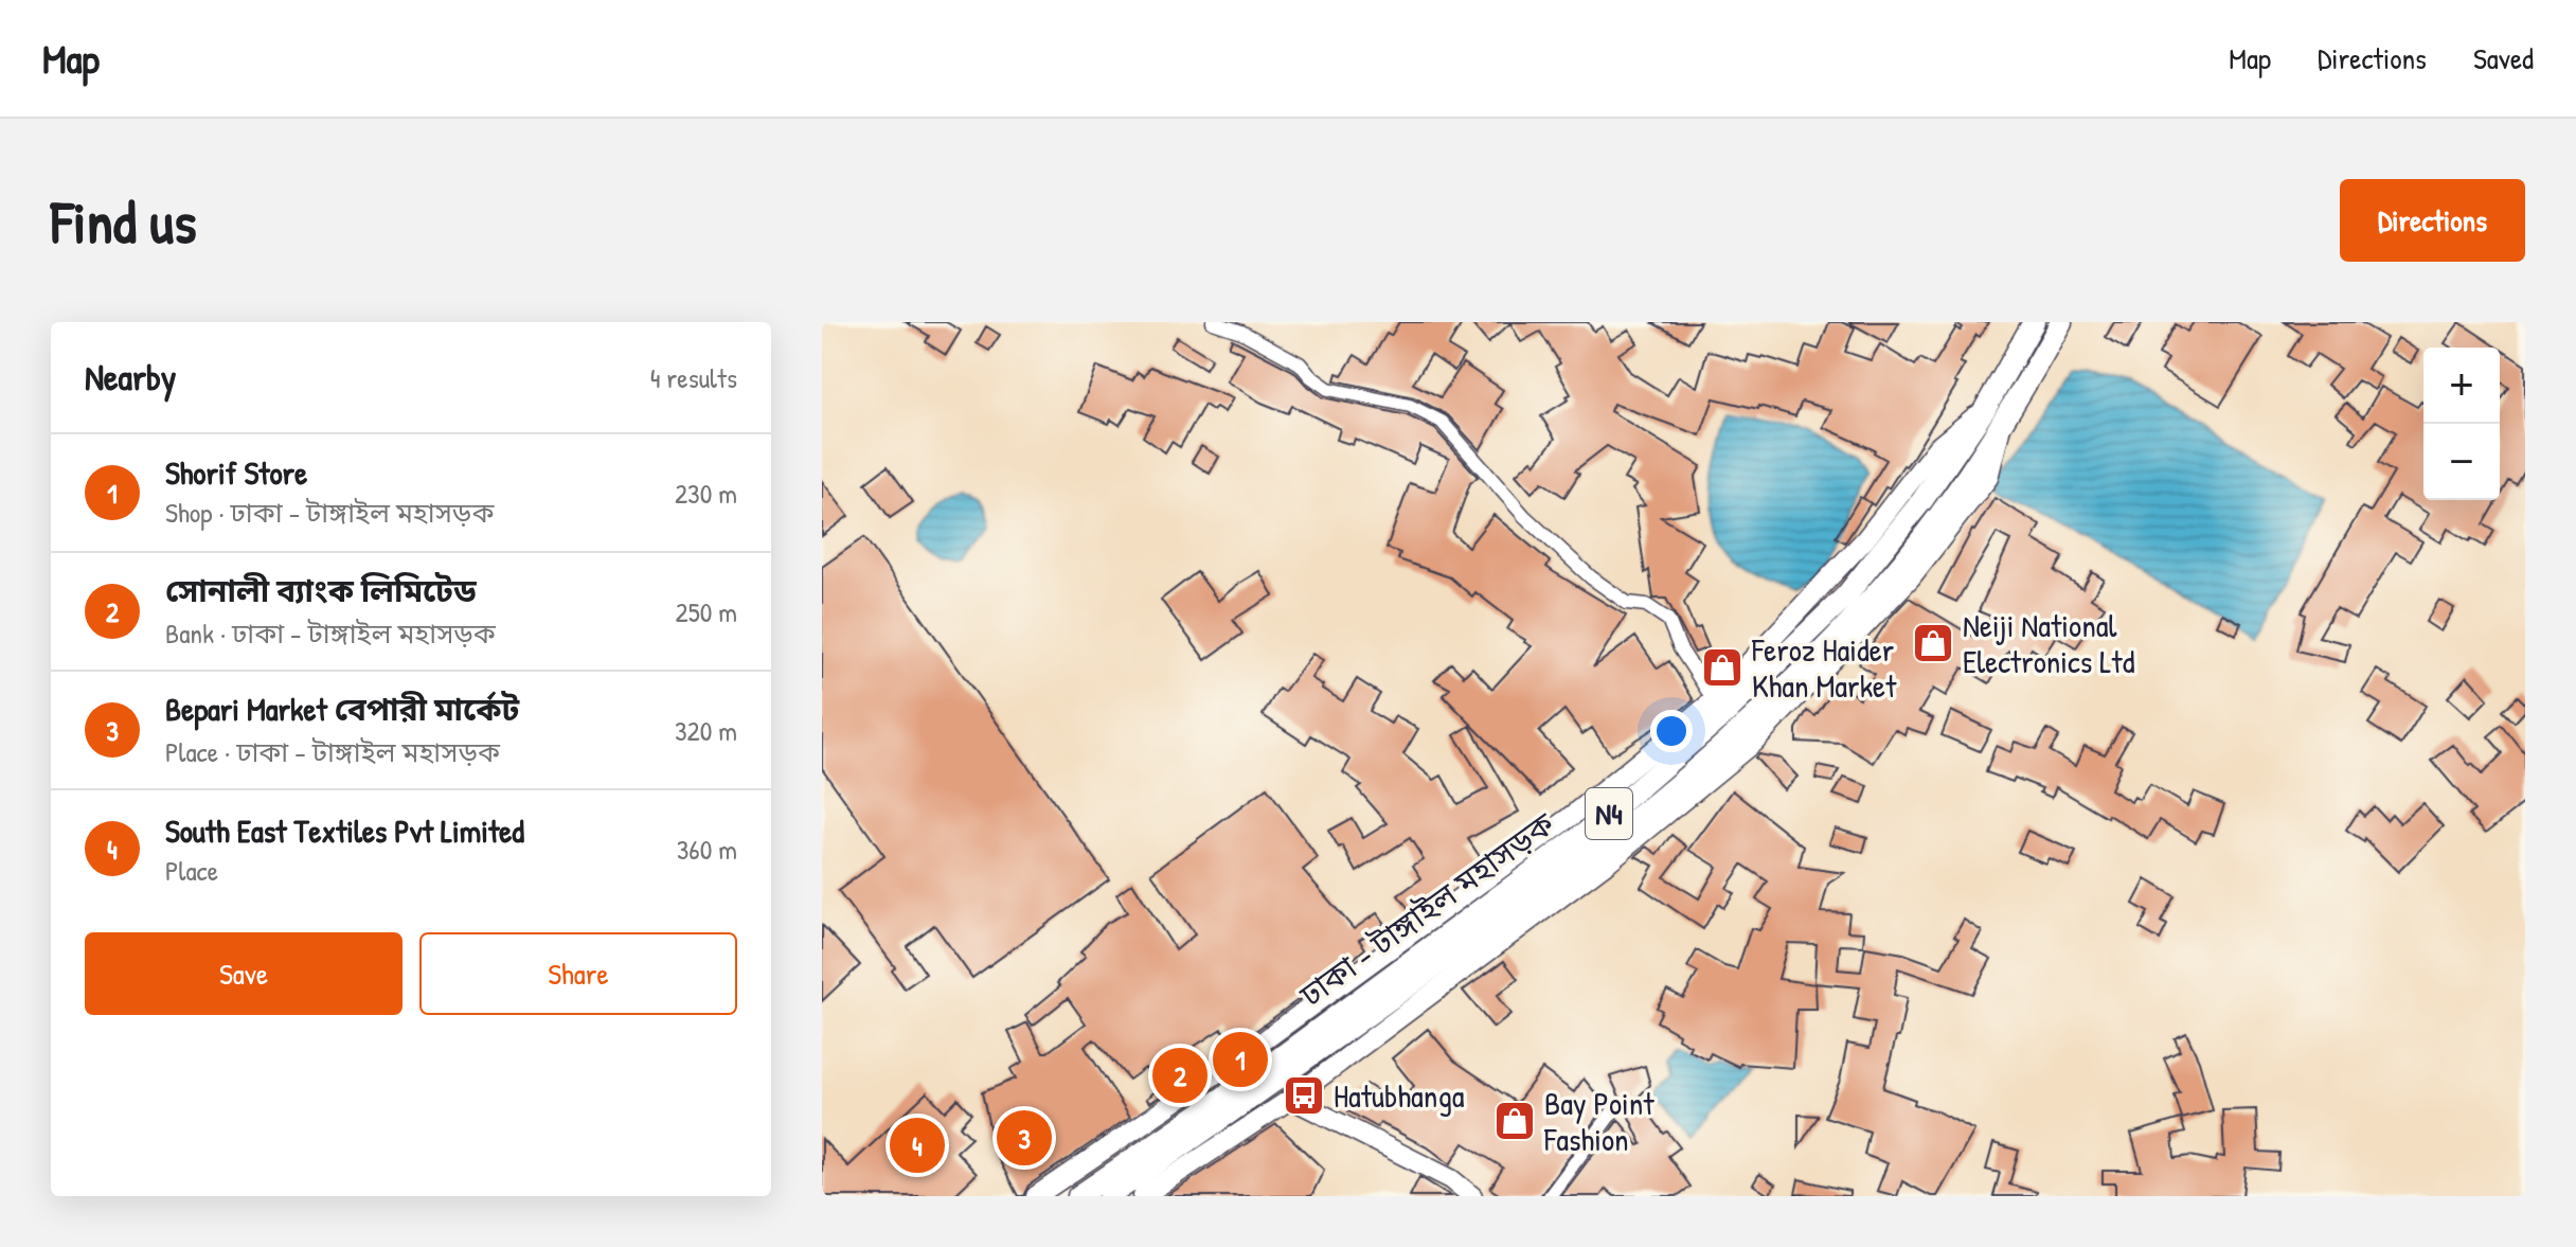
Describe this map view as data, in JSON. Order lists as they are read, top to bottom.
{
  "streets": {
    "highway": ["N4", "ঢাকা - টাঙ্গাইল মহাসড়ক"]
  },
  "places": {
    "shop": ["Neiji National Electronics Ltd", "Feroz Haider Khan Market", "Bay Point Fashion"],
    "bus stop": ["Hatubhanga"]
  },
  "page": {
    "header": "Map",
    "nav": ["Map", "Directions", "Saved"],
    "buttons": [
      "Directions",
      ["Save", "Share"]
    ],
    "title": "Find us",
    "heading": ["Nearby", "4 results"],
    "map_buttons": ["+", "−"],
    "list": [
      {
        "mark": "1",
        "name": "Shorif Store",
        "note": "Shop · ঢাকা - টাঙ্গাইল মহাসড়ক",
        "value": "230 m"
      },
      {
        "mark": "2",
        "name": "সোনালী ব্যাংক লিমিটেড",
        "note": "Bank · ঢাকা - টাঙ্গাইল মহাসড়ক",
        "value": "250 m"
      },
      {
        "mark": "3",
        "name": "Bepari Market বেপারী মার্কেট",
        "note": "Place · ঢাকা - টাঙ্গাইল মহাসড়ক",
        "value": "320 m"
      },
      {
        "mark": "4",
        "name": "South East Textiles Pvt Limited",
        "note": "Place",
        "value": "360 m"
      }
    ],
    "pins": [
      "1",
      "2",
      "3",
      "4"
    ]
  }
}
